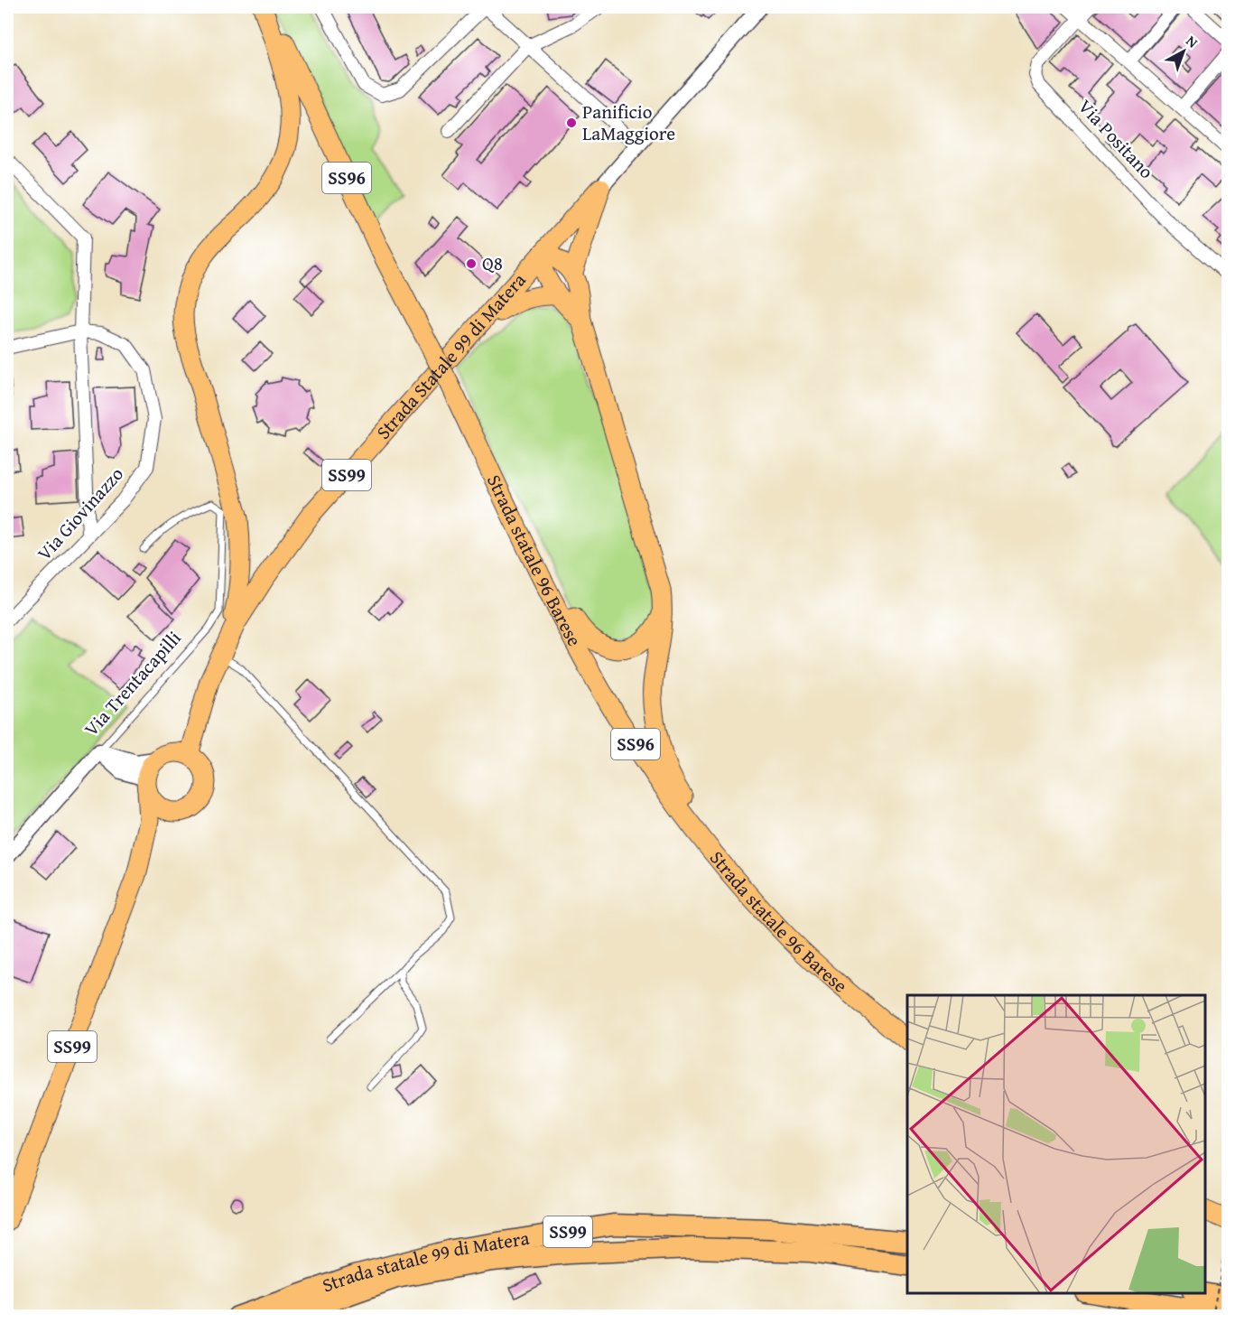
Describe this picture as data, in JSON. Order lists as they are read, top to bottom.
{
  "streets": {
    "highway": ["SS99", "Strada statale 99 di Matera"],
    "main road": ["SS96", "Strada Statale 99 di Matera", "Strada statale 96 Barese"],
    "street": ["Via Positano", "Via Giovinazzo", "Via Trentacapilli"]
  },
  "crossings": [
    ["Strada Statale 99 di Matera", "SS99"]
  ],
  "places": ["Panificio LaMaggiore", "Q8"],
  "north": "top right"
}
